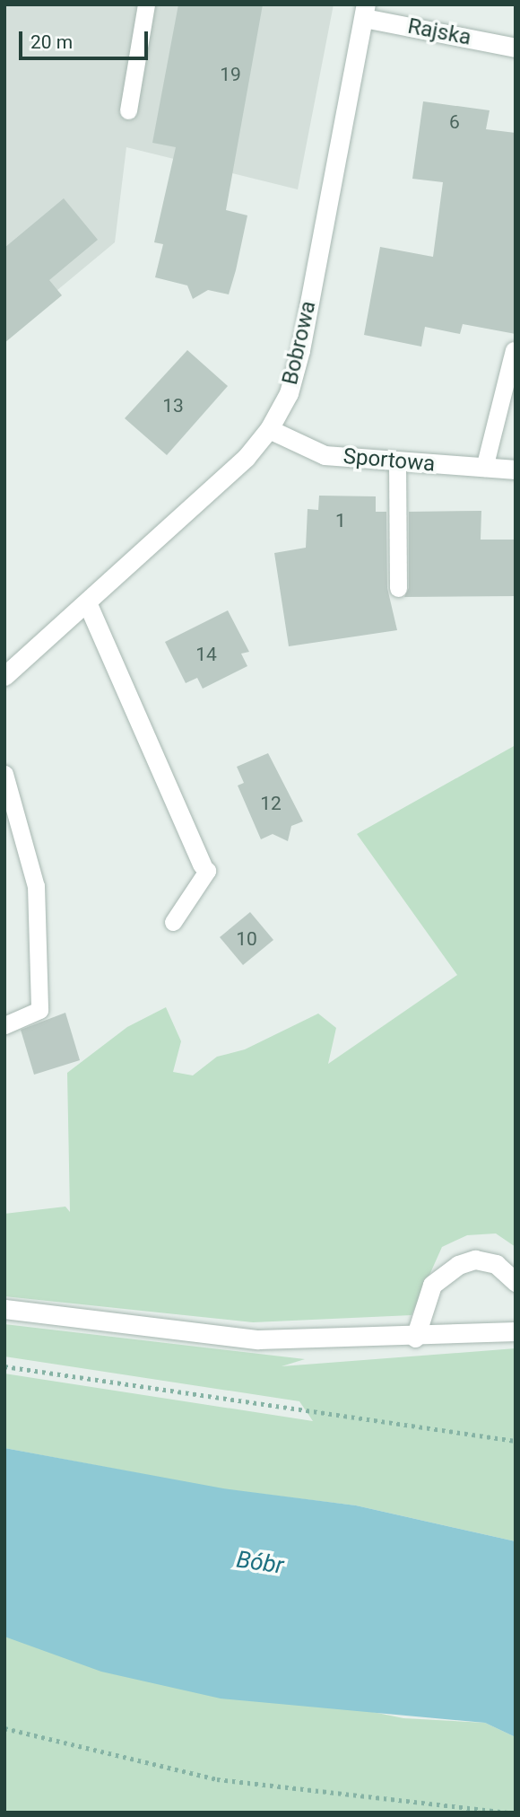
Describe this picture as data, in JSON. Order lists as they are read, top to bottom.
{
  "streets": {
    "street": ["Rajska", "Bobrowa", "Sportowa"]
  },
  "crossings": [
    ["Rajska", "Bobrowa"],
    ["Bobrowa", "Sportowa"]
  ],
  "water": ["Bóbr"],
  "house_numbers": [
    "19",
    "6",
    "13",
    "1",
    "14",
    "12",
    "10"
  ],
  "scale_bar": "20 m"
}
